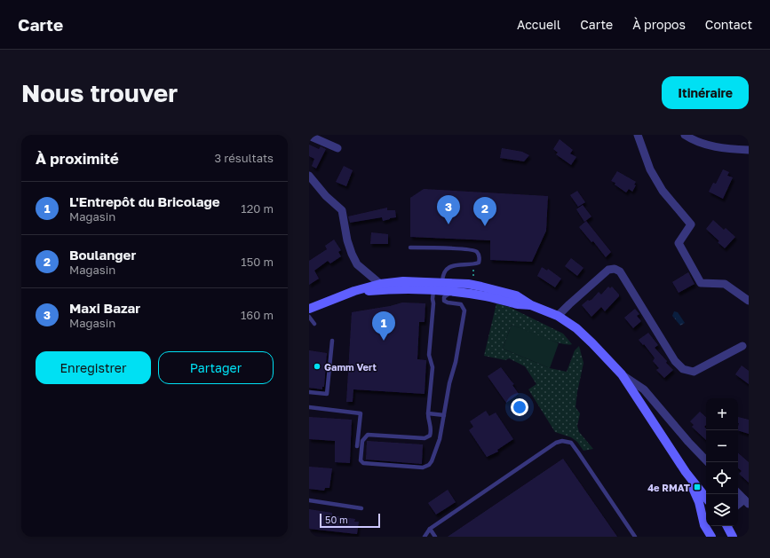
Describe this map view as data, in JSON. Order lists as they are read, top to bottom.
{
  "places": {
    "other": ["Gamm Vert"],
    "transit": ["4e RMAT"]
  },
  "scale_bar": "50 m",
  "page": {
    "header": "Carte",
    "nav": [
      "Accueil",
      "Carte",
      "À propos",
      "Contact"
    ],
    "buttons": [
      "Itinéraire",
      ["Enregistrer", "Partager"]
    ],
    "title": "Nous trouver",
    "heading": ["À proximité", "3 résultats"],
    "list": [
      {
        "mark": "1",
        "name": "L'Entrepôt du Bricolage",
        "note": "Magasin",
        "value": "120 m"
      },
      {
        "mark": "2",
        "name": "Boulanger",
        "note": "Magasin",
        "value": "150 m"
      },
      {
        "mark": "3",
        "name": "Maxi Bazar",
        "note": "Magasin",
        "value": "160 m"
      }
    ],
    "pins": ["3", "2", "1"],
    "map_buttons": ["+", "−"],
    "scale": "50 m"
  }
}
